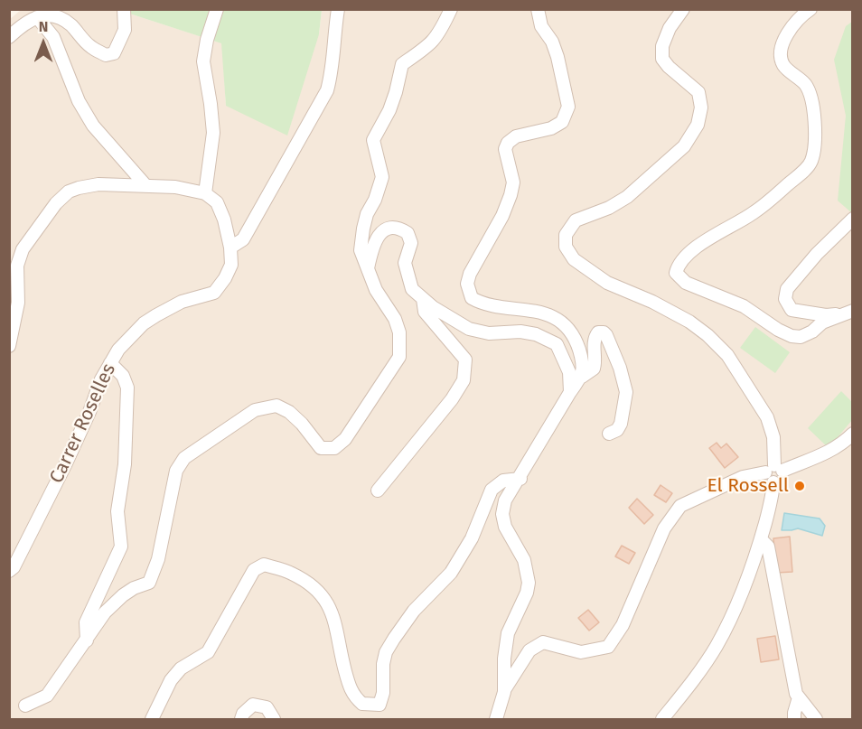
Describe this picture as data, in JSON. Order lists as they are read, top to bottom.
{
  "streets": {
    "street": ["Carrer Roselles"]
  },
  "places": ["El Rossell"],
  "north": "top"
}
